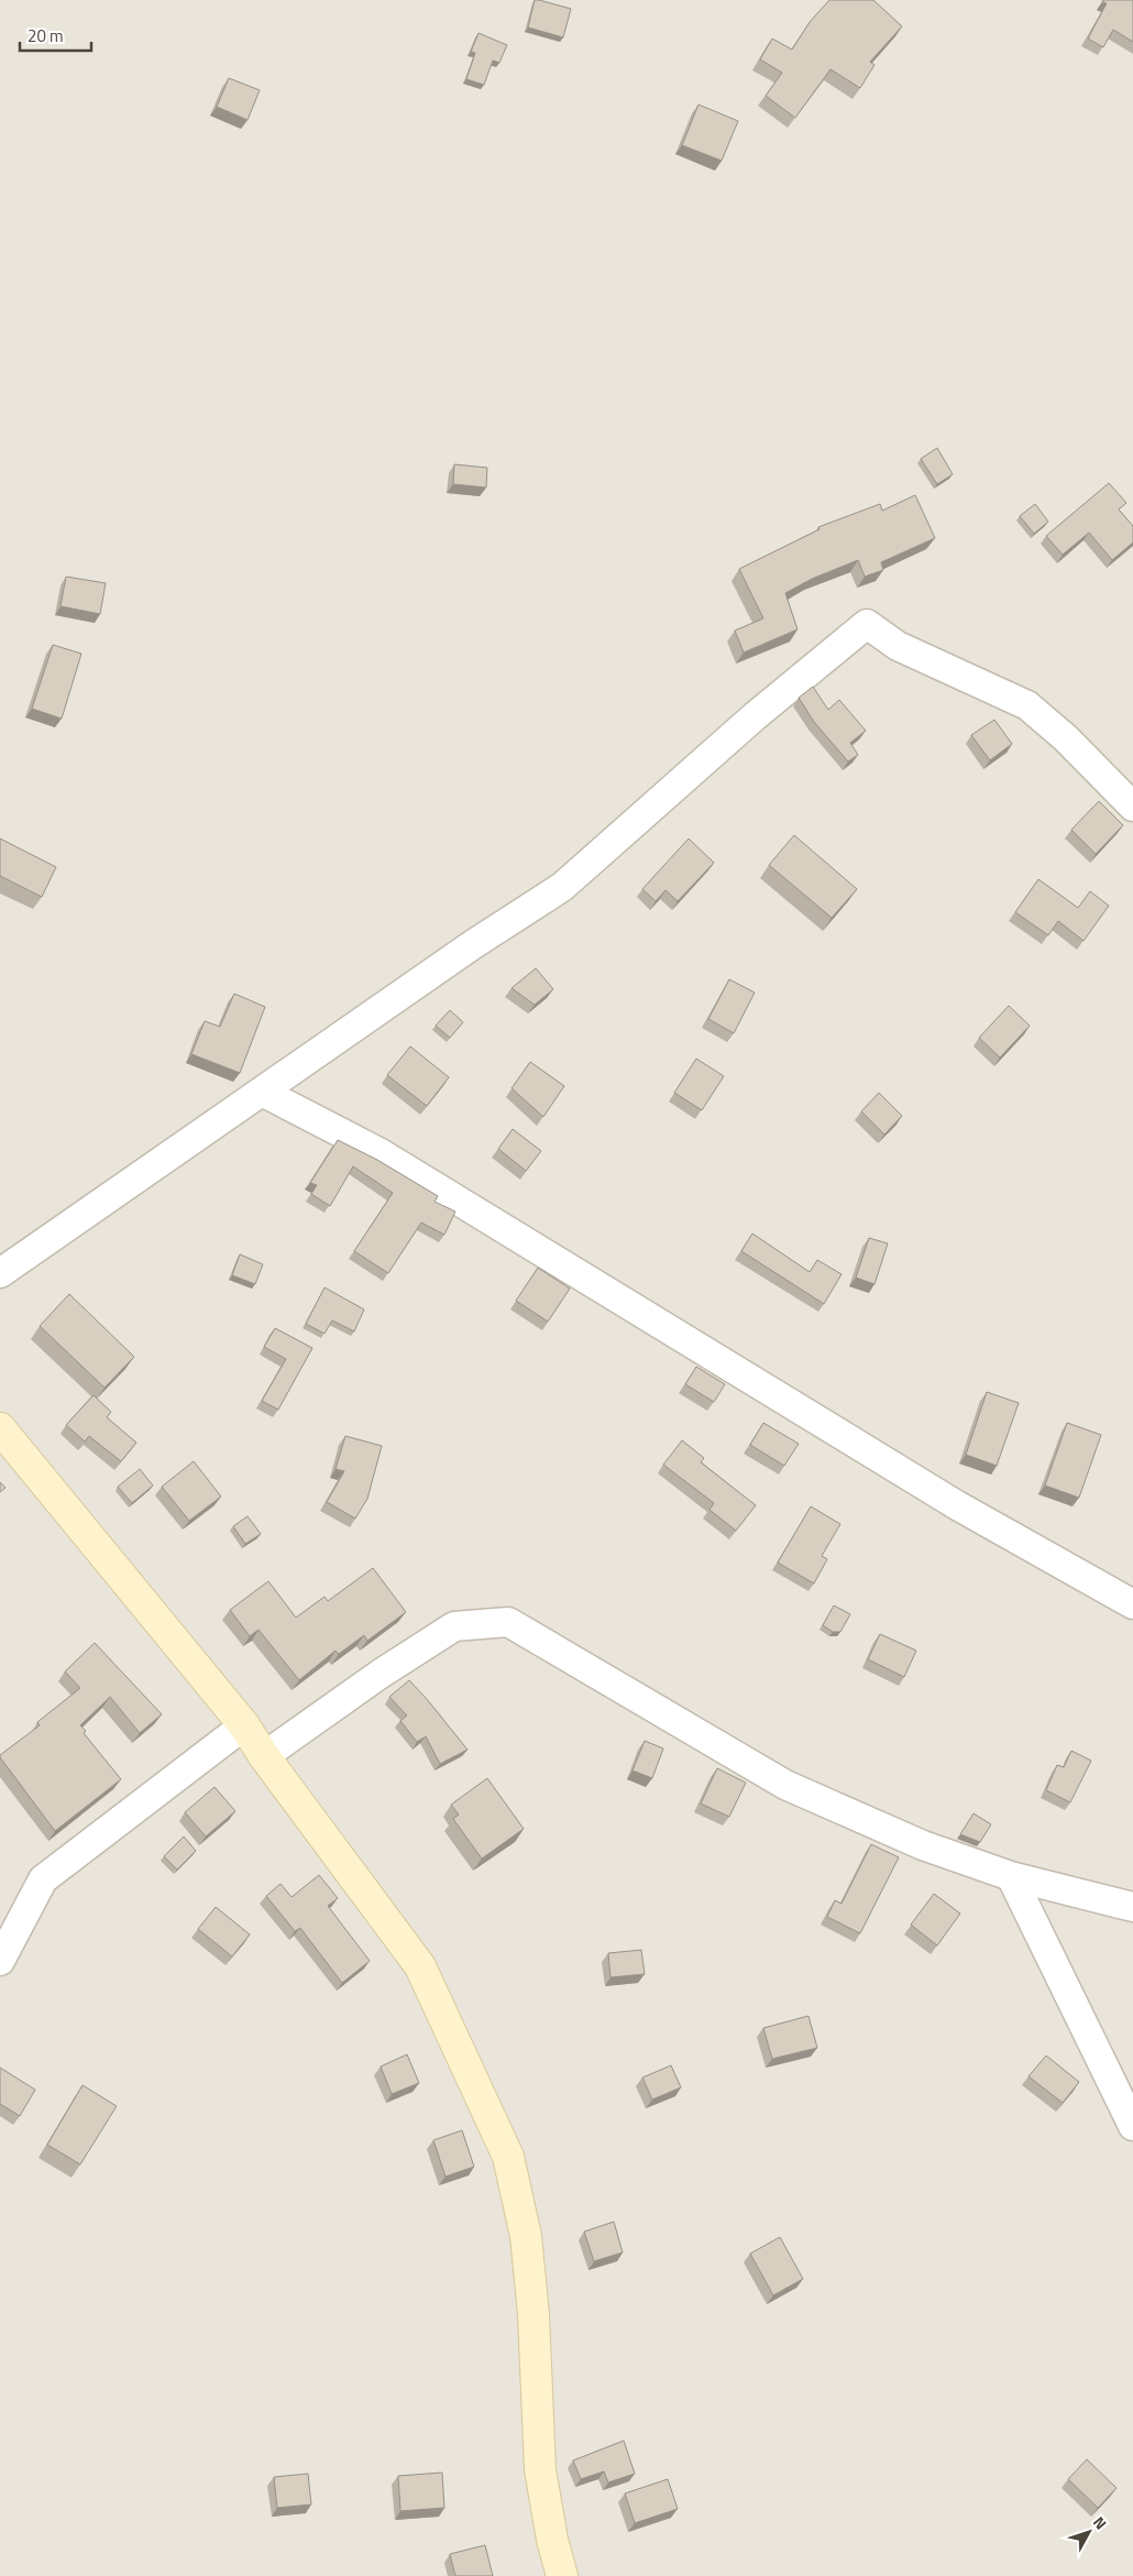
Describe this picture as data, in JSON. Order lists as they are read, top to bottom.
{
  "scale_bar": "20 m",
  "north": "top right"
}
